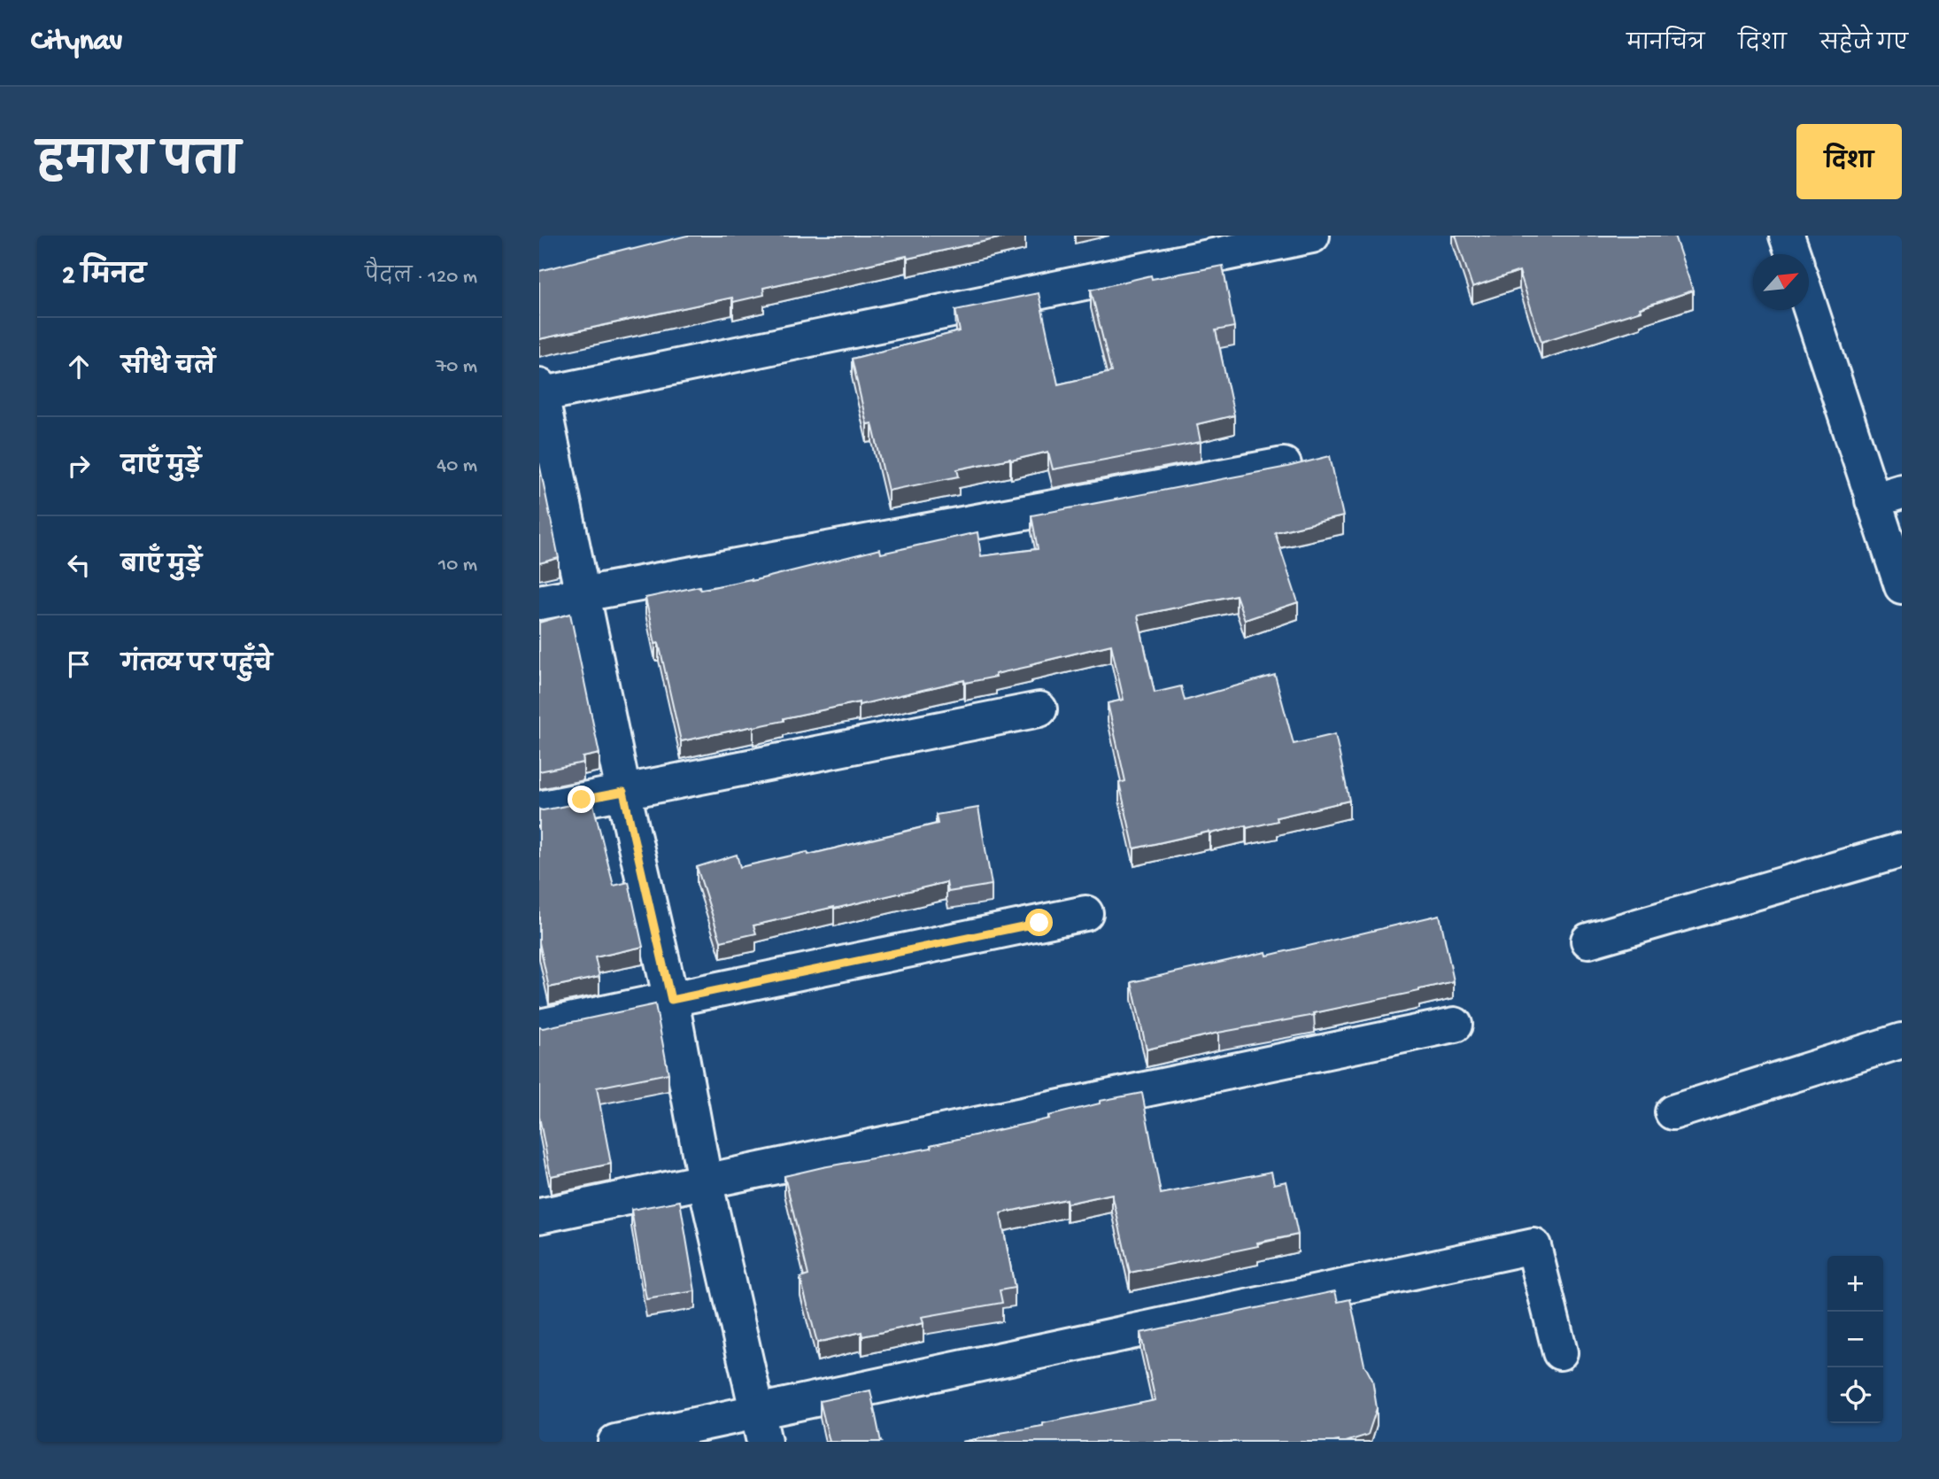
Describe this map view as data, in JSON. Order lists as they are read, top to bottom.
{
  "north": "top right",
  "page": {
    "header": "Citynav",
    "nav": ["मानचित्र", "दिशा", "सहेजे गए"],
    "title": "हमारा पता",
    "buttons": "दिशा",
    "heading": ["2 मिनट", "पैदल · 120 m"],
    "list": [
      ["सीधे चलें", "70 m"],
      ["दाएँ मुड़ें", "40 m"],
      ["बाएँ मुड़ें", "10 m"],
      "गंतव्य पर पहुँचे"
    ],
    "map_buttons": ["+", "−"]
  }
}
